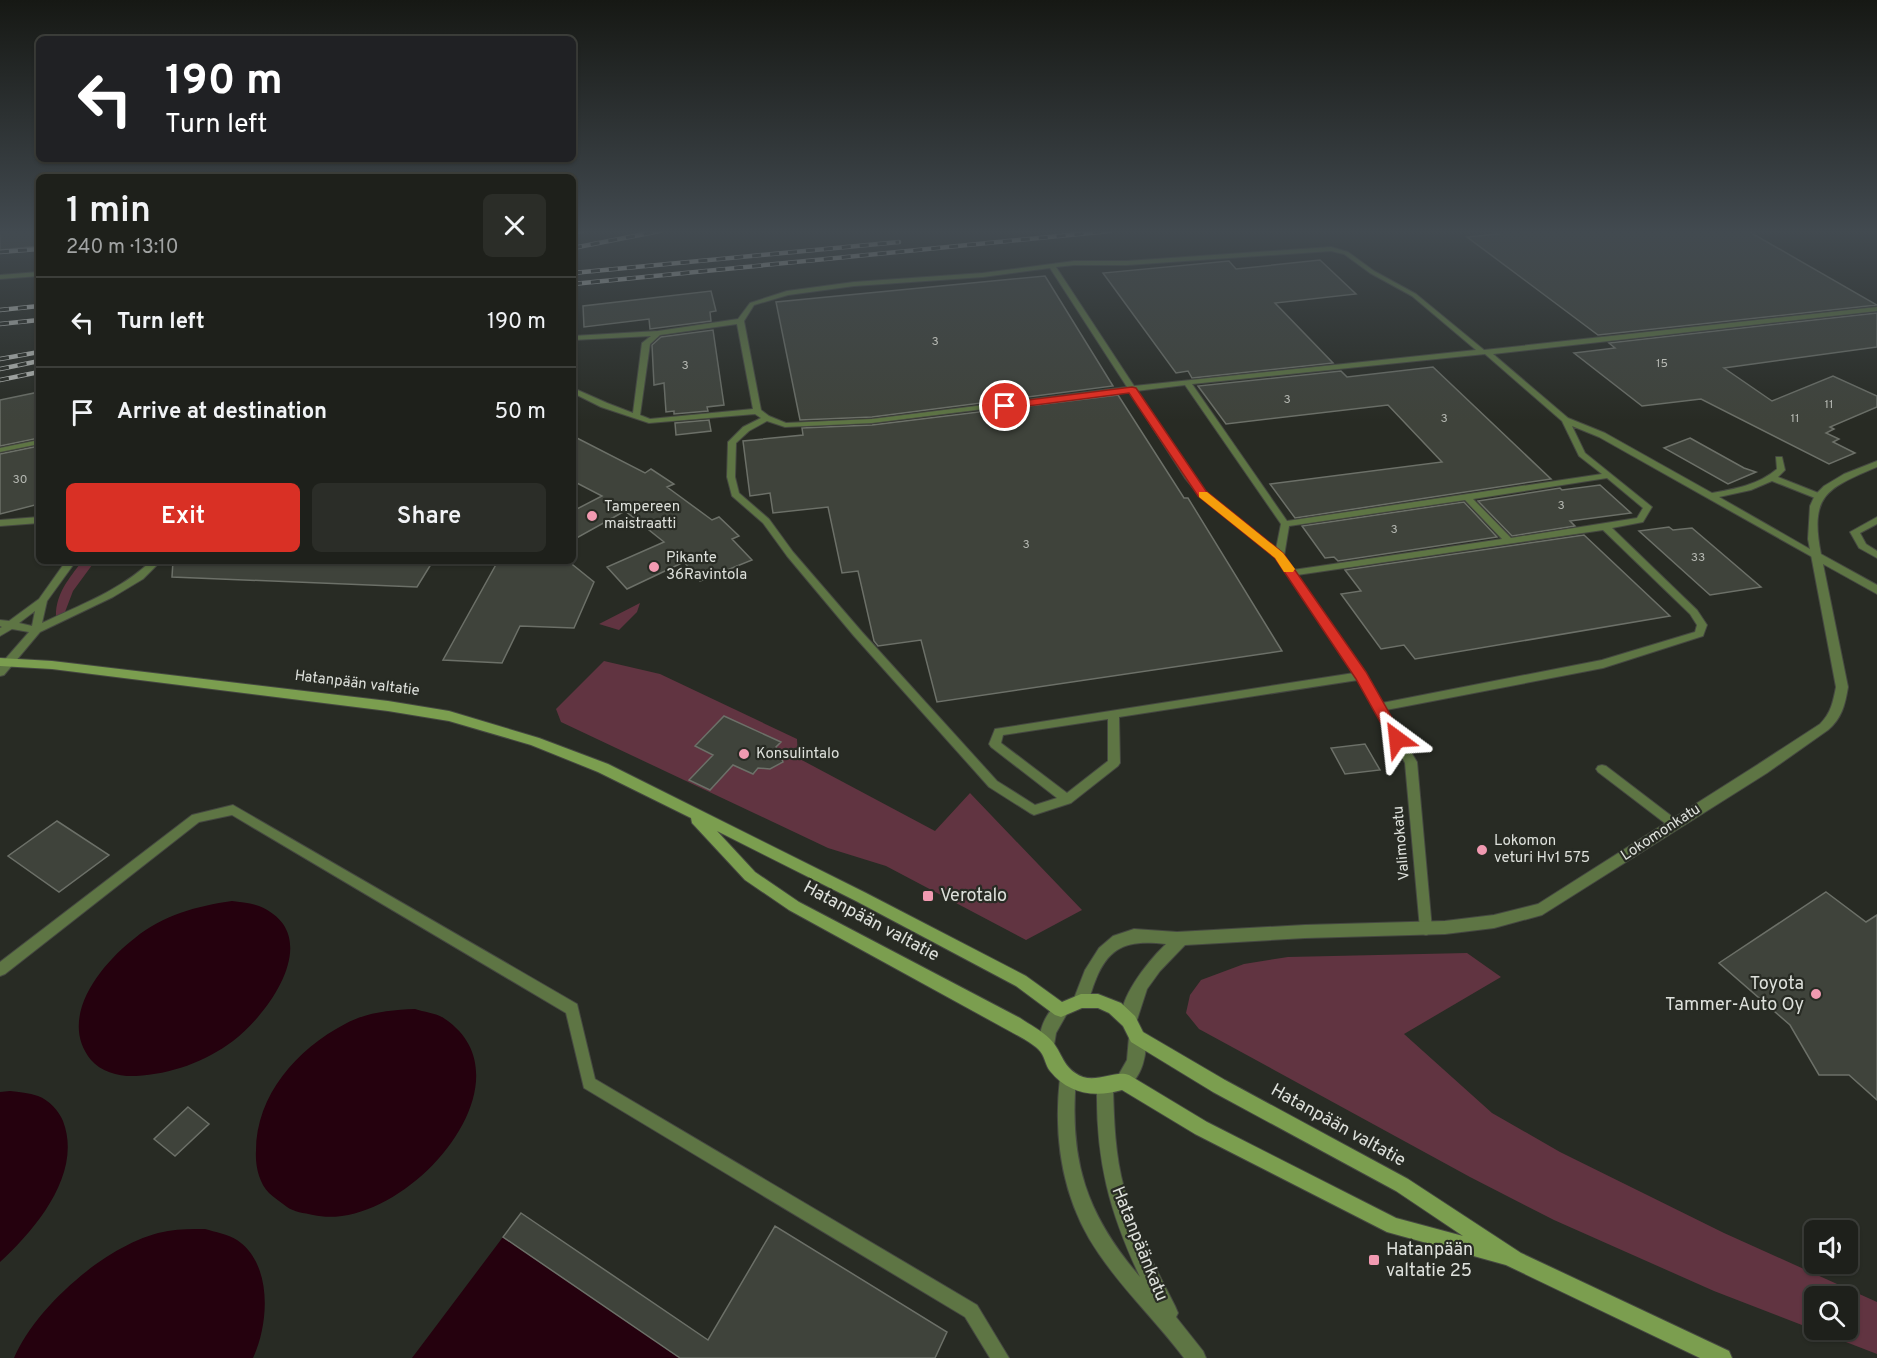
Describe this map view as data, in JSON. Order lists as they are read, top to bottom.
{
  "streets": {
    "main road": ["Hatanpään valtatie"],
    "street": ["Lokomonkatu", "Hatanpäänkatu"],
    "lane": ["Valimokatu"]
  },
  "crossings": [
    ["Hatanpään valtatie", "Lokomonkatu"],
    ["Hatanpään valtatie", "Hatanpäänkatu"],
    ["Lokomonkatu", "Valimokatu"],
    ["Lokomonkatu", "Hatanpäänkatu"]
  ],
  "places": {
    "other": [
      "Tampereen maistraatti",
      "Pikante 36Ravintola",
      "Konsulintalo",
      "Lokomon veturi Hv1 575",
      "Toyota Tammer-Auto Oy"
    ],
    "transit": ["Verotalo", "Hatanpään valtatie 25"]
  },
  "house_numbers": [
    "3",
    "15",
    "3",
    "3",
    "11",
    "3",
    "11",
    "30",
    "3",
    "3",
    "3",
    "33"
  ],
  "page": {
    "turn": ["190 m", "Turn left"],
    "heading": ["1 min", "240 m · 13:10"],
    "list": [
      {
        "name": "Turn left",
        "value": "190 m"
      },
      {
        "name": "Arrive at destination",
        "value": "50 m"
      }
    ],
    "buttons": ["Exit", "Share"]
  }
}
